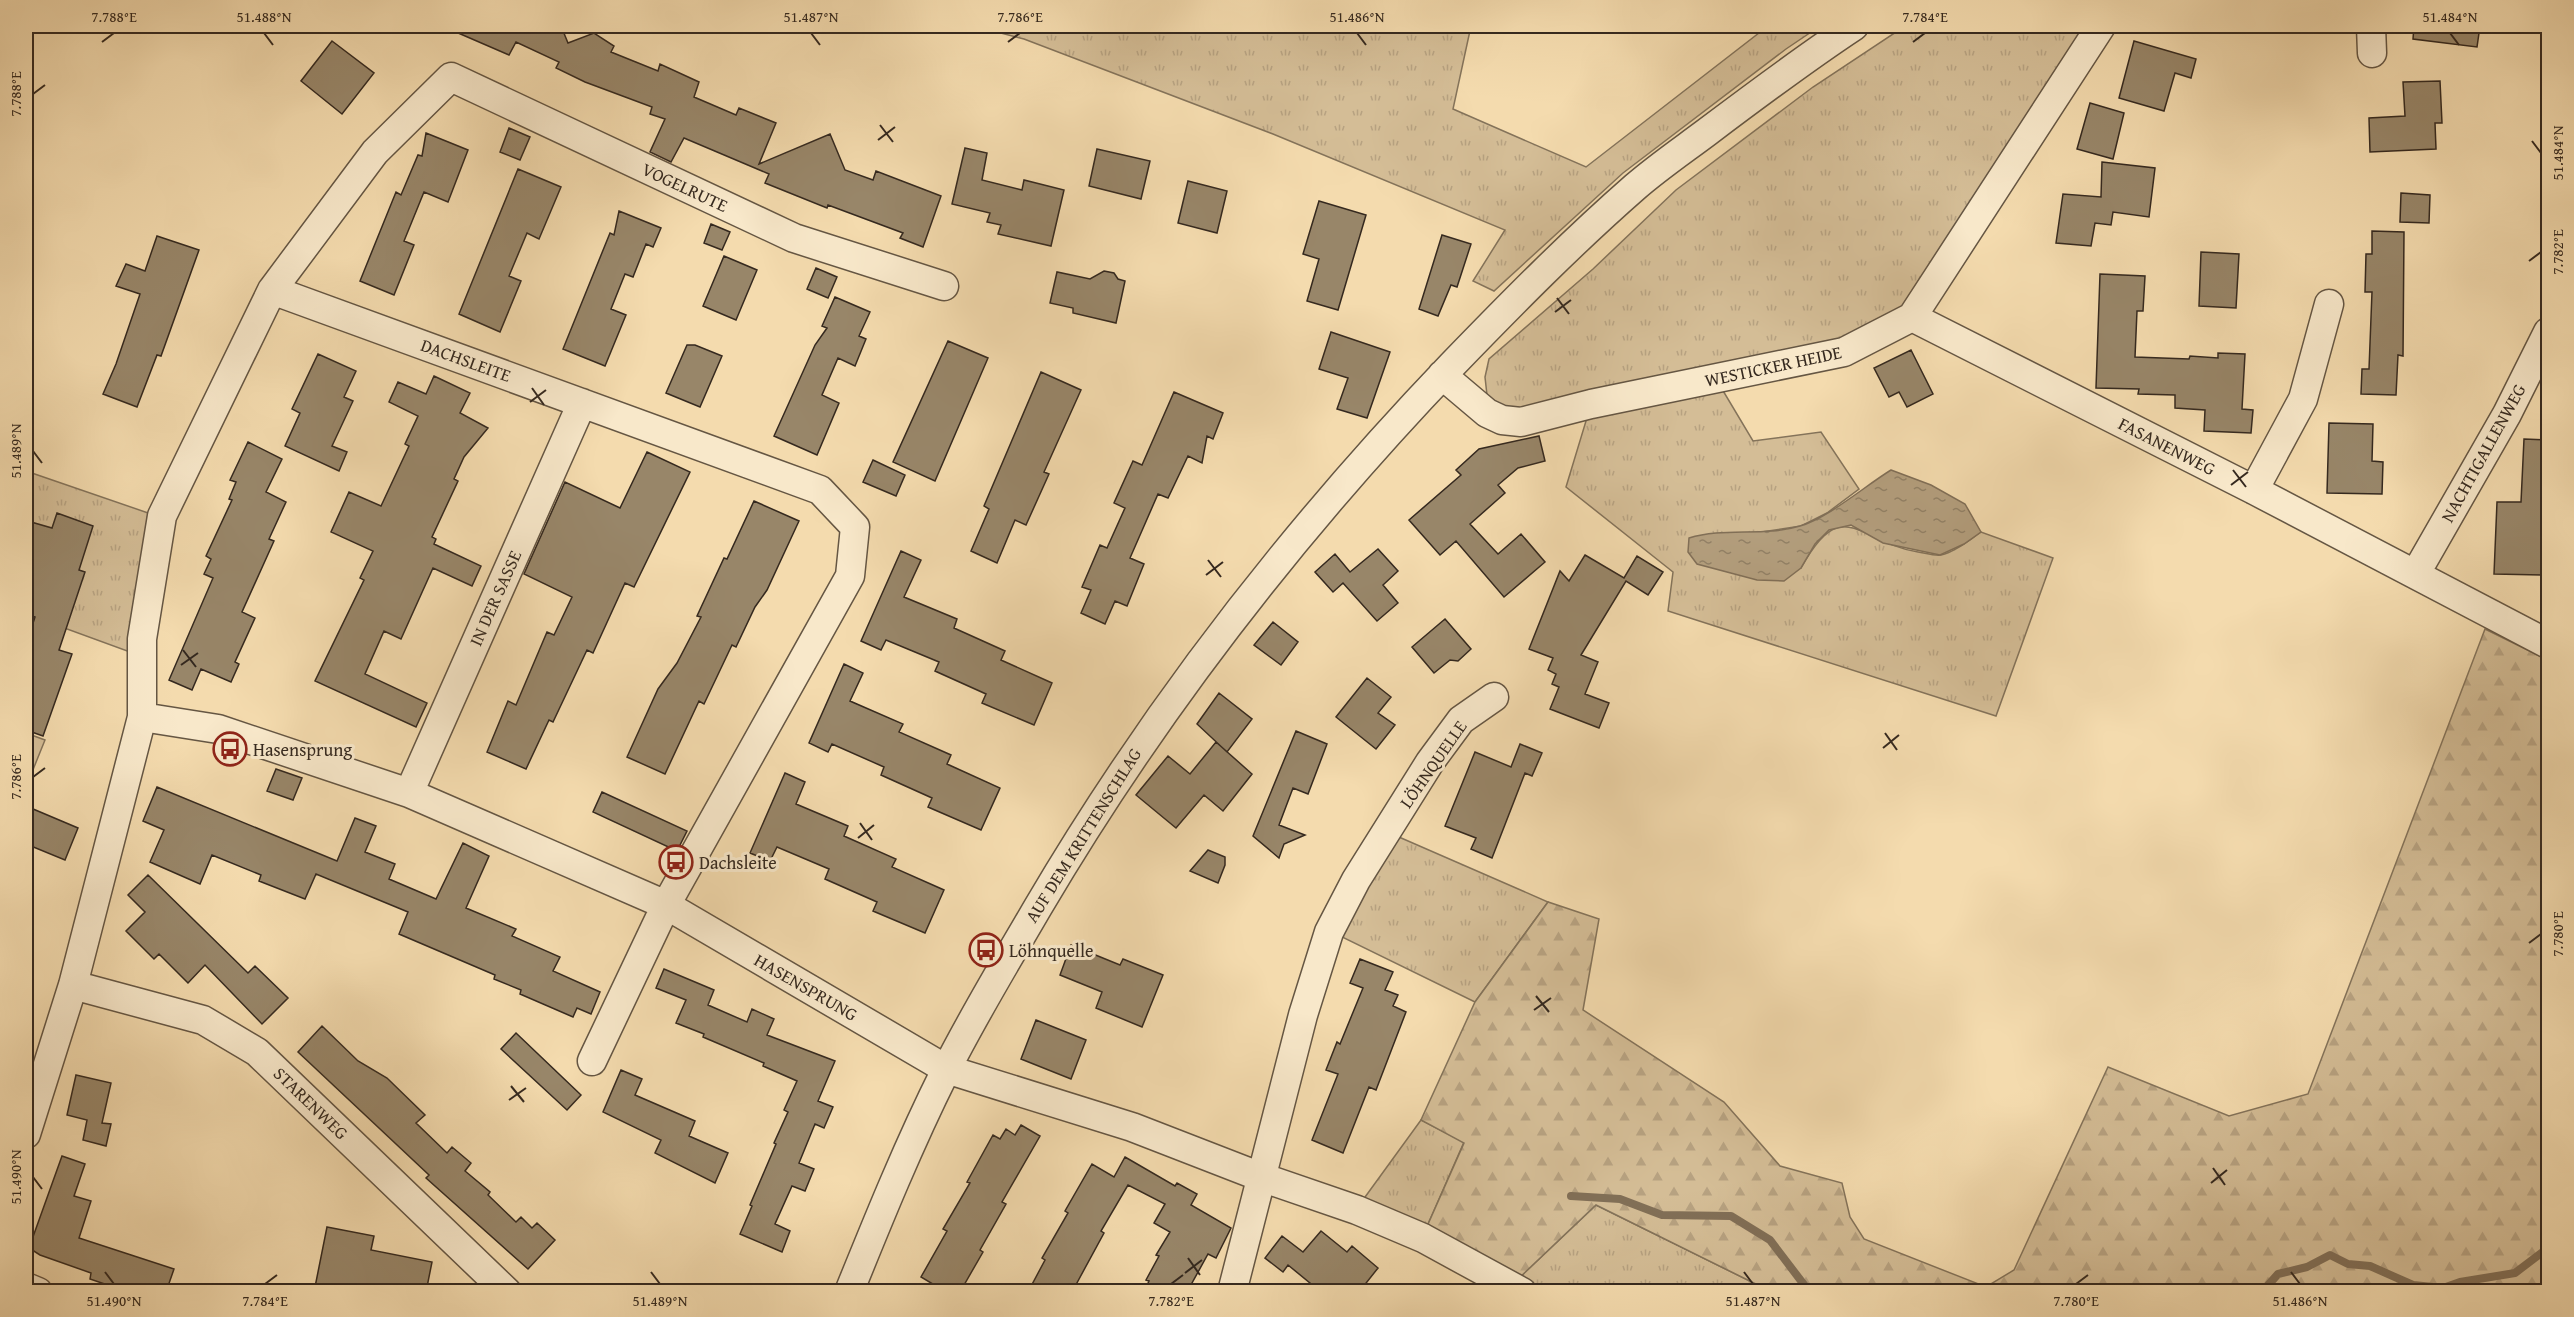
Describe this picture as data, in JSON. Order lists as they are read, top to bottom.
{
  "streets": {
    "street": [
      "VOGELRUTE",
      "DACHSLEITE",
      "WESTICKER HEIDE",
      "FASANENWEG",
      "NACHTIGALLENWEG",
      "IN DER SASSE",
      "LÖHNQUELLE",
      "AUF DEM KRITTENSCHLAG",
      "HASENSPRUNG",
      "STARENWEG"
    ]
  },
  "crossings": [
    ["VOGELRUTE", "DACHSLEITE"],
    ["DACHSLEITE", "IN DER SASSE"],
    ["DACHSLEITE", "HASENSPRUNG"],
    ["WESTICKER HEIDE", "FASANENWEG"],
    ["WESTICKER HEIDE", "AUF DEM KRITTENSCHLAG"],
    ["FASANENWEG", "NACHTIGALLENWEG"],
    ["IN DER SASSE", "HASENSPRUNG"],
    ["AUF DEM KRITTENSCHLAG", "HASENSPRUNG"]
  ],
  "places": {
    "bus stop": ["Hasensprung", "Dachsleite", "Löhnquelle"]
  },
  "coordinates": [
    "7.788°E",
    "51.488°N",
    "51.487°N",
    "7.786°E",
    "51.486°N",
    "7.784°E",
    "51.484°N",
    "7.782°E",
    "51.489°N",
    "7.780°E",
    "51.490°N"
  ]
}
